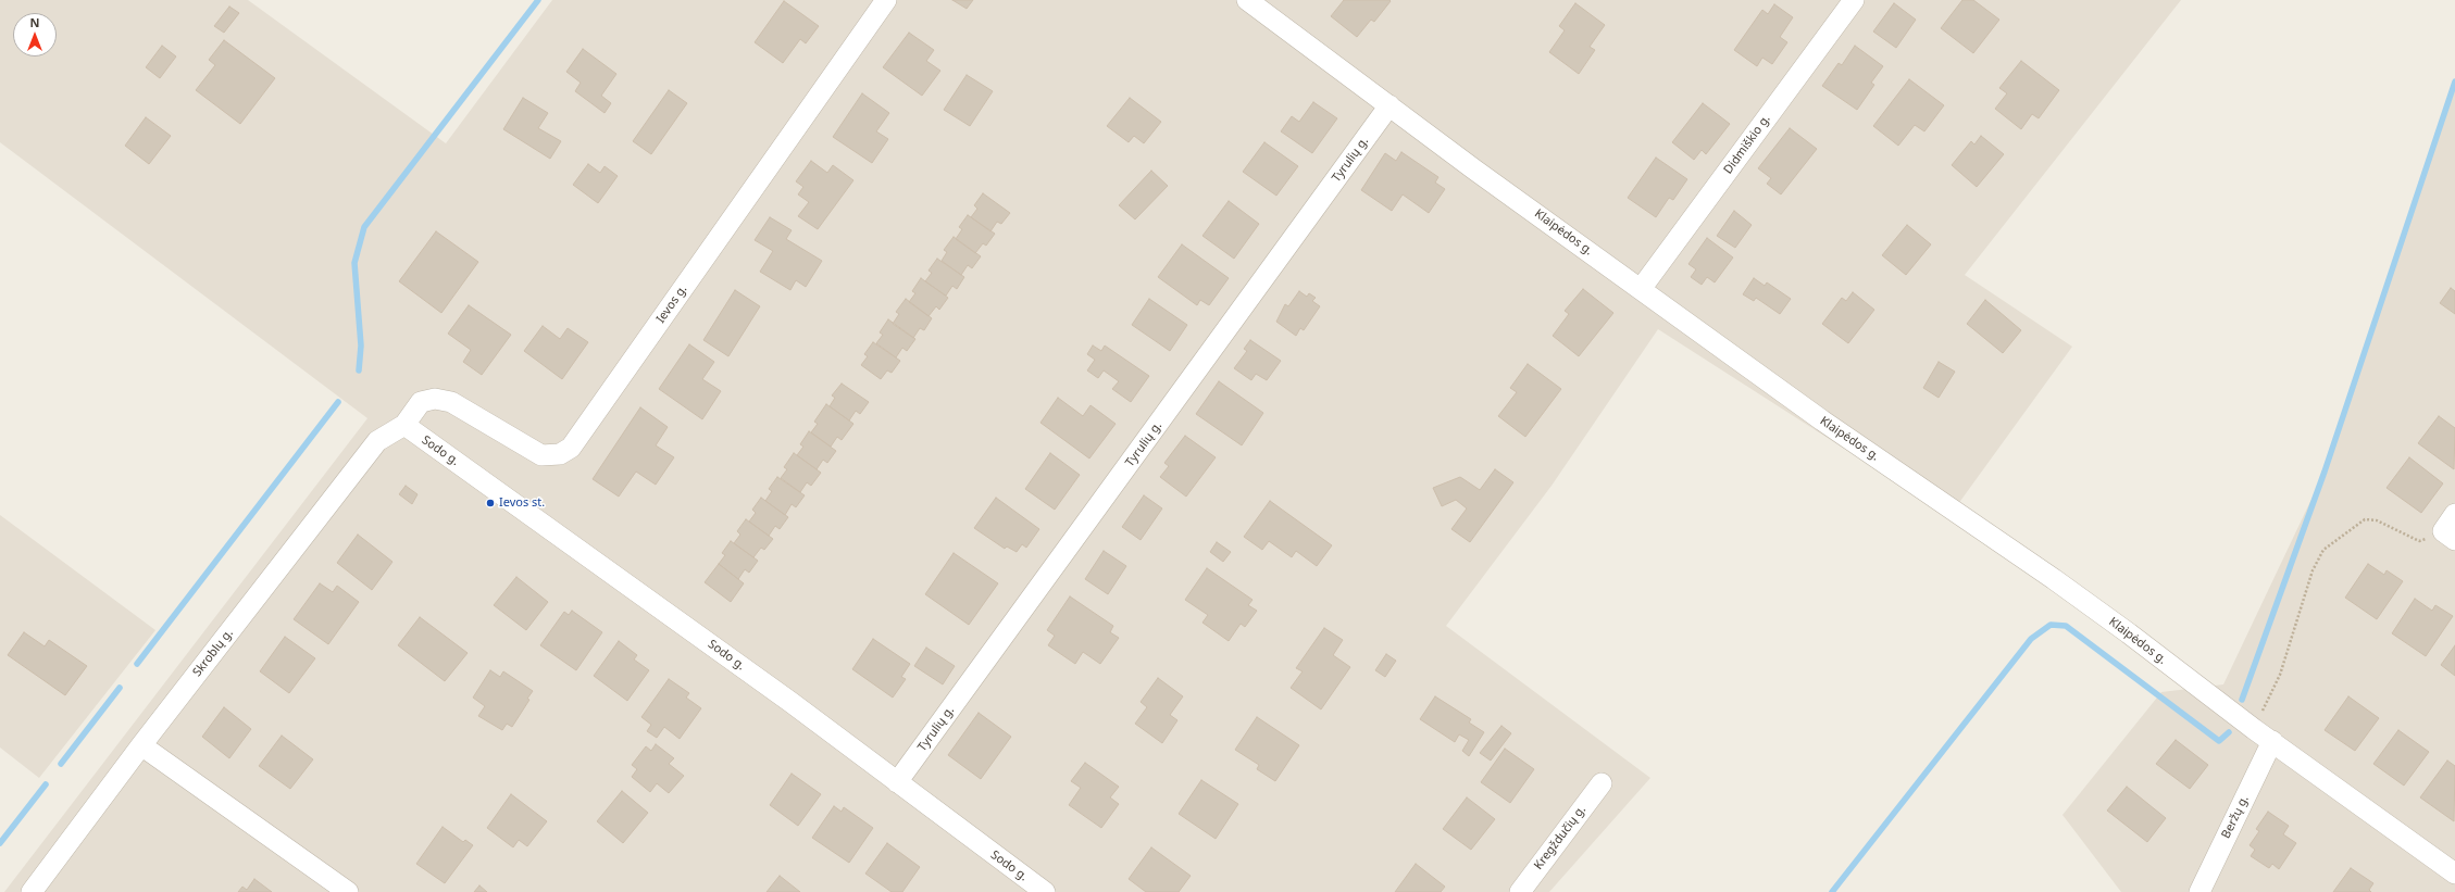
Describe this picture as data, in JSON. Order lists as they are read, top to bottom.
{
  "streets": {
    "street": [
      "Didmiškio g.",
      "Tyrulių g.",
      "Klaipėdos g.",
      "Ievos g.",
      "Sodo g.",
      "Skroblų g.",
      "Beržų g.",
      "Kregždučių g."
    ]
  },
  "crossings": [
    ["Didmiškio g.", "Klaipėdos g."],
    ["Tyrulių g.", "Klaipėdos g."],
    ["Tyrulių g.", "Sodo g."],
    ["Klaipėdos g.", "Beržų g."],
    ["Ievos g.", "Sodo g."],
    ["Ievos g.", "Skroblų g."],
    ["Sodo g.", "Skroblų g."]
  ],
  "places": ["Ievos st."],
  "north": "top"
}
